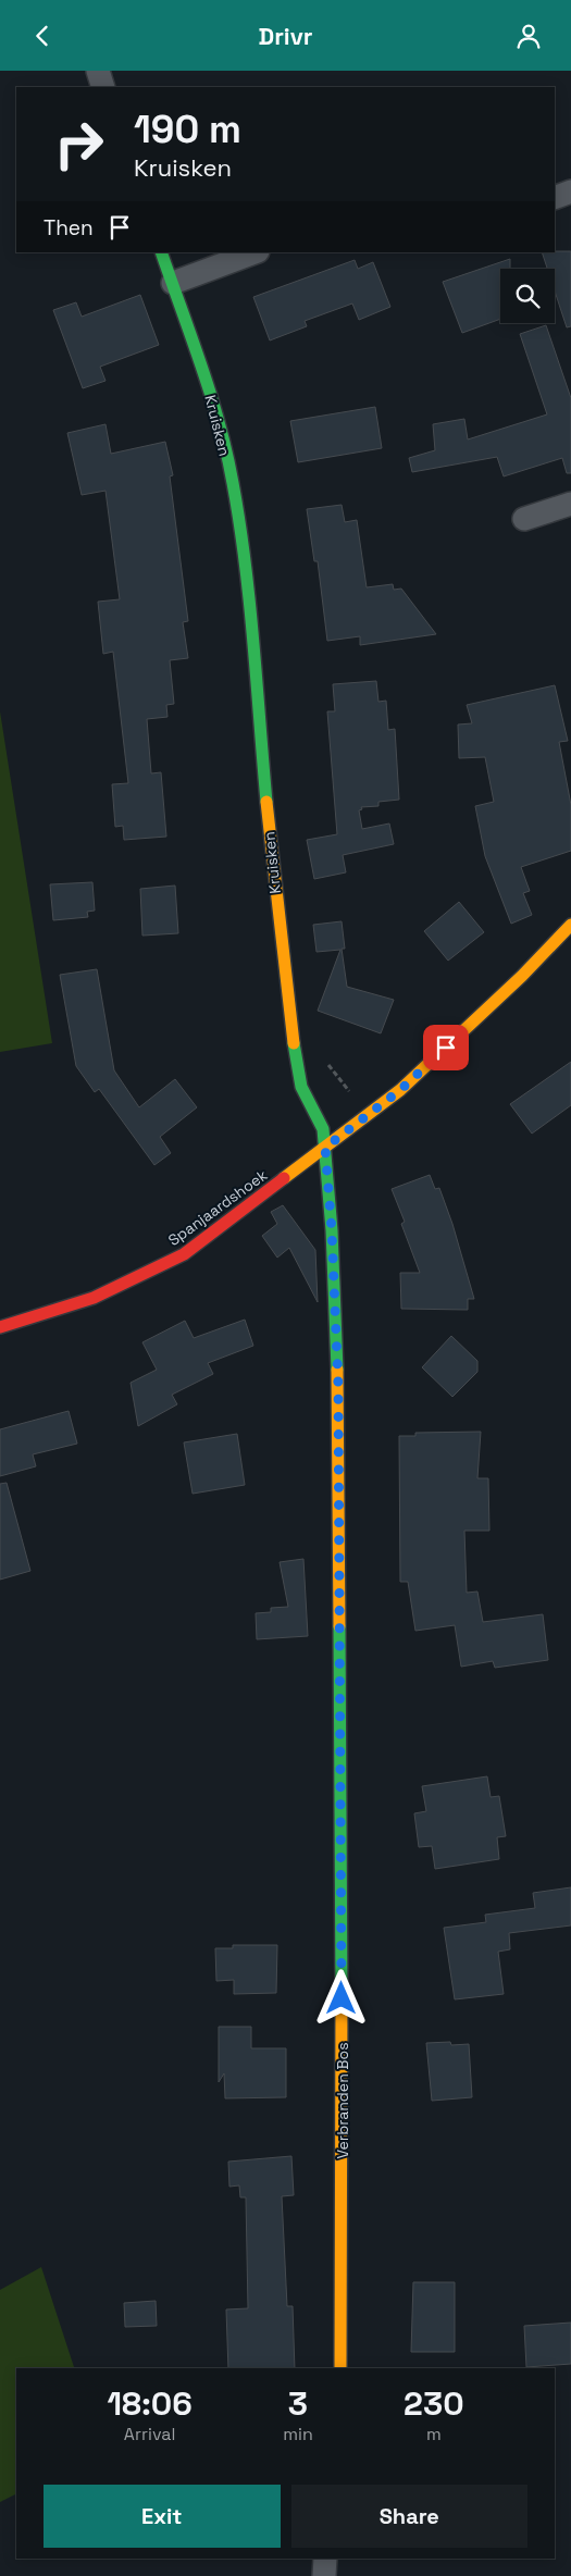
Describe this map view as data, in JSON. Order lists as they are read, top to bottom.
{
  "streets": {
    "street": ["Kruisken", "Spanjaardshoek", "Verbranden Bos"]
  },
  "crossings": [
    ["Kruisken", "Spanjaardshoek"],
    ["Kruisken", "Verbranden Bos"],
    ["Spanjaardshoek", "Verbranden Bos"]
  ],
  "page": {
    "header": "Drivr",
    "turn": ["190 m", "Kruisken"],
    "then": "Then",
    "eta": [
      "18:06",
      "Arrival",
      "3",
      "min",
      "230",
      "m"
    ],
    "buttons": ["Exit", "Share"]
  }
}
